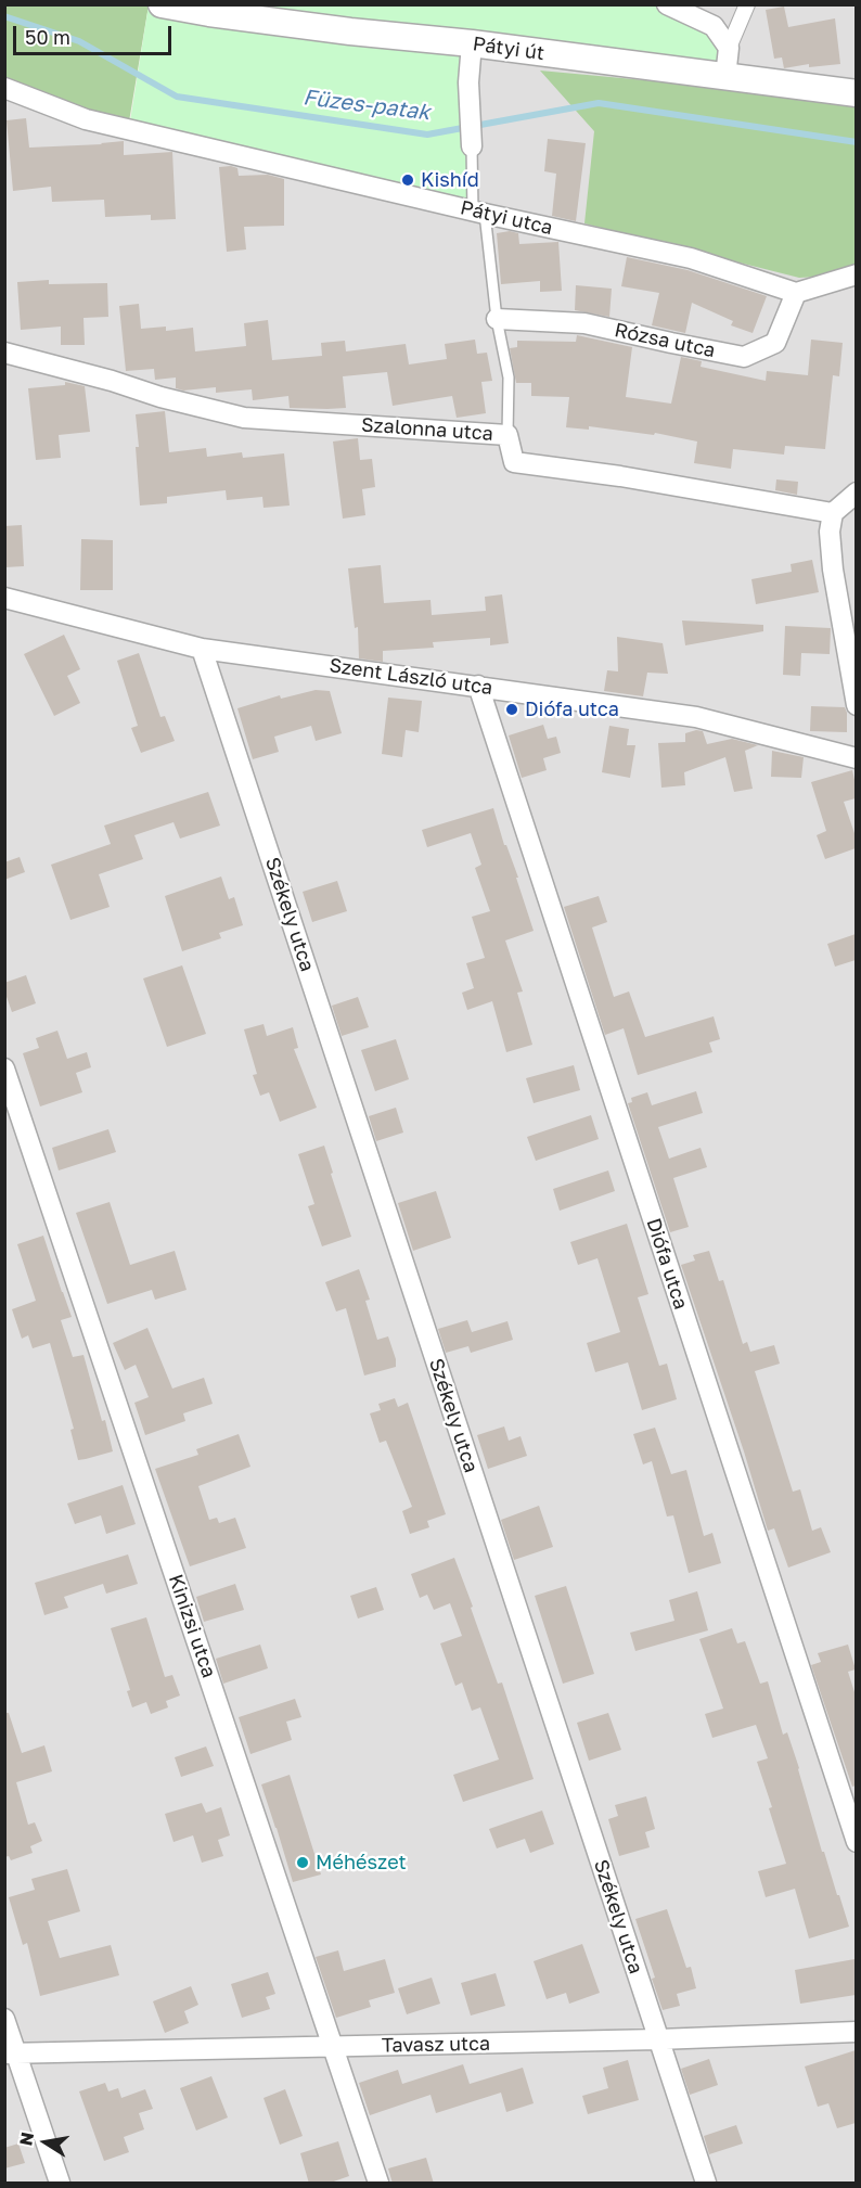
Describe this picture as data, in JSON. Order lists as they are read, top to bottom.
{
  "streets": {
    "street": [
      "Pátyi út",
      "Pátyi utca",
      "Rózsa utca",
      "Szalonna utca",
      "Szent László utca",
      "Székely utca",
      "Diófa utca",
      "Kinizsi utca",
      "Tavasz utca"
    ]
  },
  "crossings": [
    ["Pátyi utca", "Rózsa utca"],
    ["Szent László utca", "Székely utca"],
    ["Szent László utca", "Diófa utca"],
    ["Székely utca", "Tavasz utca"],
    ["Kinizsi utca", "Tavasz utca"]
  ],
  "water": ["Füzes-patak"],
  "places": ["Kishíd", "Diófa utca", "Méhészet"],
  "scale_bar": "50 m",
  "north": "left"
}
